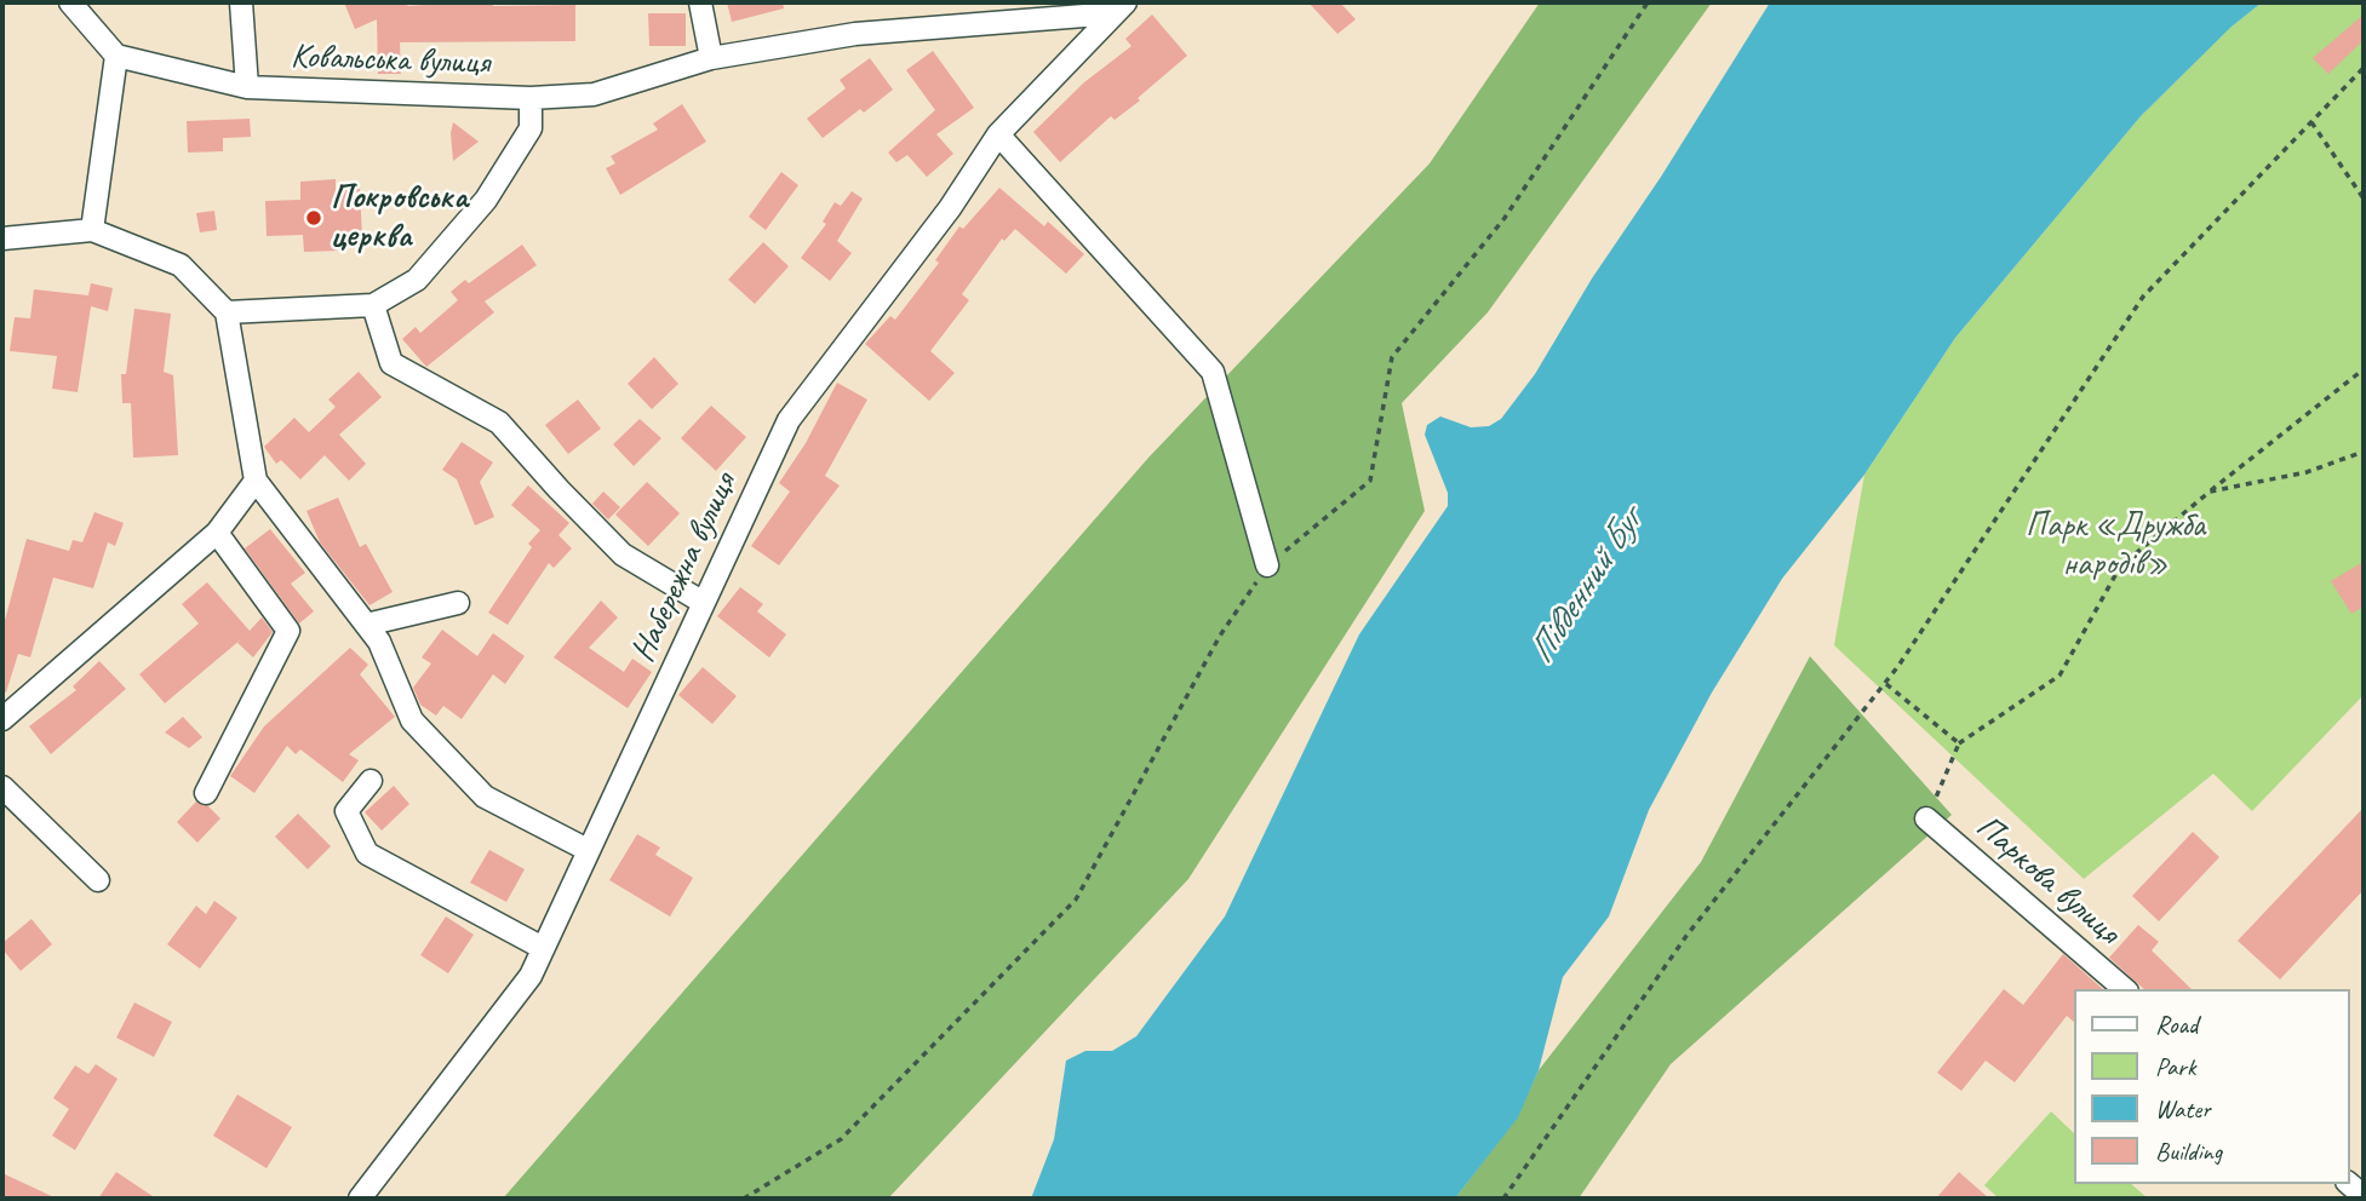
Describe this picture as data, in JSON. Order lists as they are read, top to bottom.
{
  "streets": {
    "street": ["Ковальська вулиця", "Набережна вулиця", "Паркова вулиця"]
  },
  "crossings": [
    ["Ковальська вулиця", "Набережна вулиця"]
  ],
  "water": ["Південний Буг"],
  "parks": ["Парк «Дружба народів»"],
  "places": ["Покровська церква"],
  "legend": [
    "Road",
    "Park",
    "Water",
    "Building"
  ]
}
